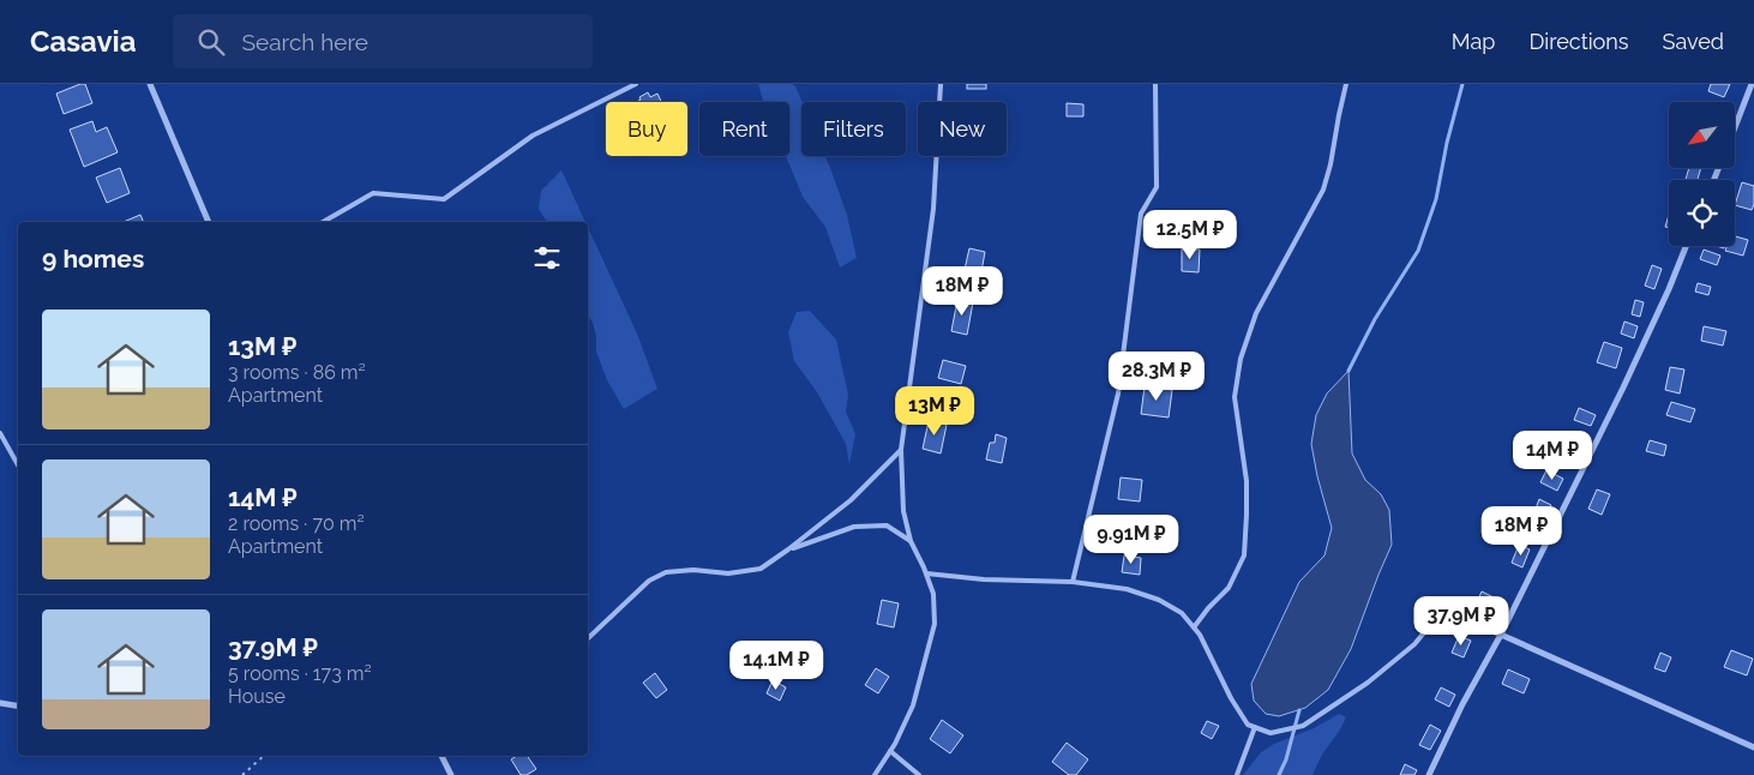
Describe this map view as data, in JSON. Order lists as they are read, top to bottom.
{
  "north": "bottom left",
  "page": {
    "header": "Casavia",
    "search": "Search here",
    "nav": ["Map", "Directions", "Saved"],
    "chip": [
      "Buy",
      "Rent",
      "Filters",
      "New"
    ],
    "price": [
      "12.5M ₽",
      "18M ₽",
      "28.3M ₽",
      "13M ₽",
      "14M ₽",
      "18M ₽",
      "9.91M ₽",
      "37.9M ₽",
      "14.1M ₽"
    ],
    "heading": "9 homes",
    "list": [
      {
        "name": "13M ₽",
        "note": "3 rooms · 86 m² · Apartment"
      },
      {
        "name": "14M ₽",
        "note": "2 rooms · 70 m² · Apartment"
      },
      {
        "name": "37.9M ₽",
        "note": "5 rooms · 173 m² · House"
      }
    ]
  }
}
